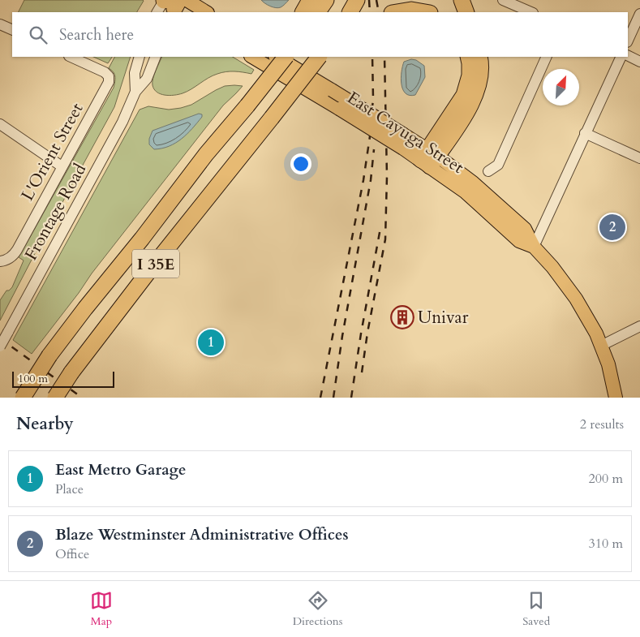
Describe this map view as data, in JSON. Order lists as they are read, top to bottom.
{
  "streets": {
    "highway": ["I 35E"],
    "main road": ["East Cayuga Street"],
    "street": ["L'Orient Street", "Frontage Road"]
  },
  "crossings": [
    ["East Cayuga Street", "I 35E"]
  ],
  "places": {
    "building": ["Univar"]
  },
  "scale_bar": "100 m",
  "north": "top right",
  "page": {
    "search": "Search here",
    "pins": ["2", "1"],
    "scale": "100 m",
    "heading": ["Nearby", "2 results"],
    "list": [
      {
        "mark": "1",
        "name": "East Metro Garage",
        "note": "Place",
        "value": "200 m"
      },
      {
        "mark": "2",
        "name": "Blaze Westminster Administrative Offices",
        "note": "Office",
        "value": "310 m"
      }
    ],
    "nav": ["Map", "Directions", "Saved"]
  }
}
